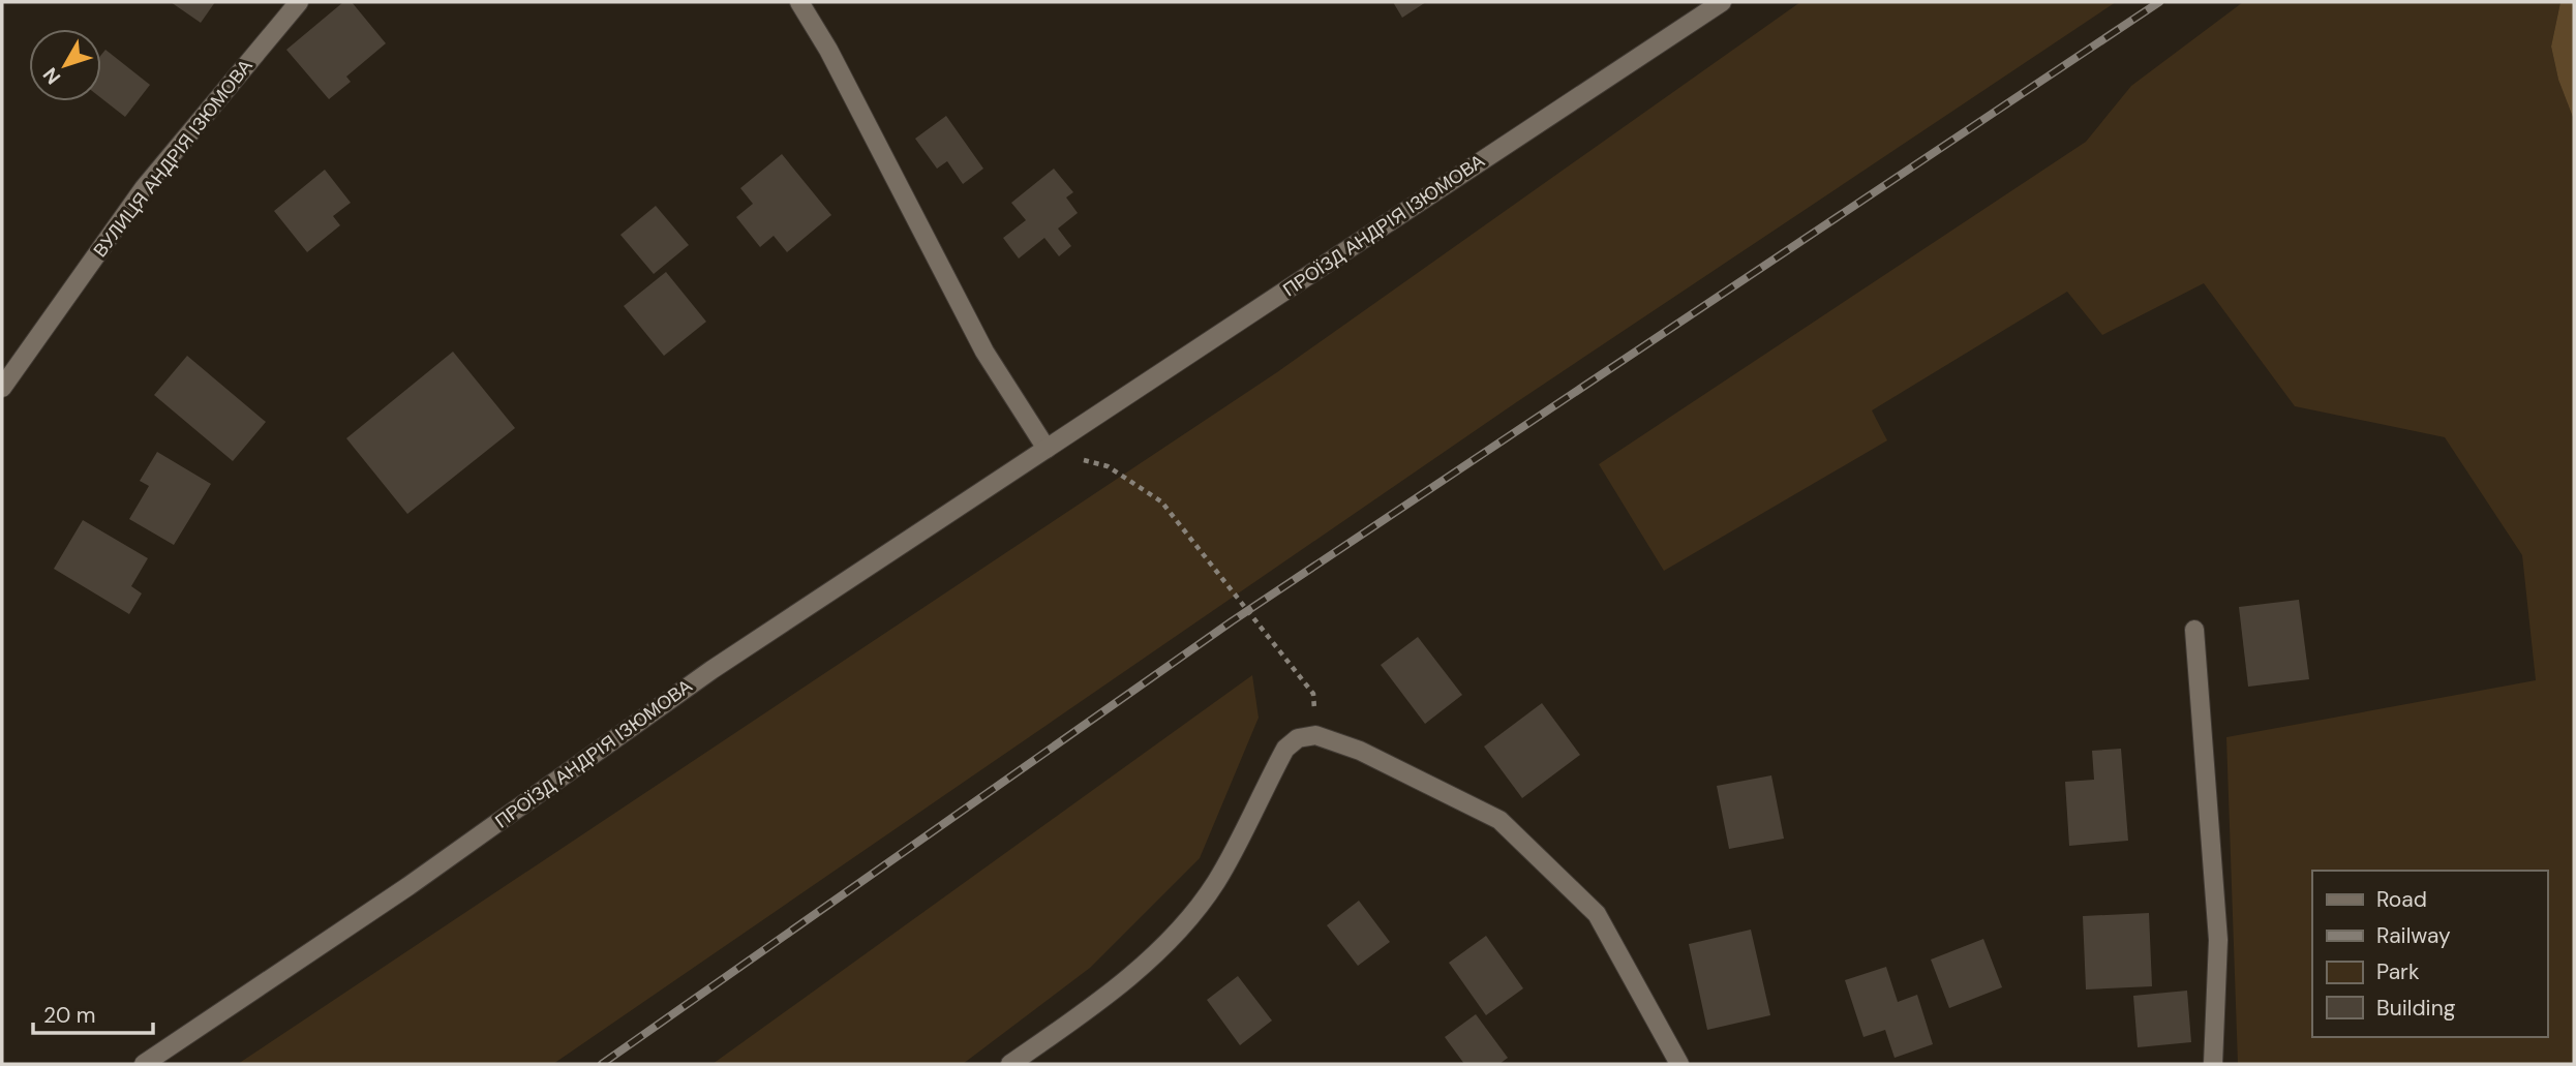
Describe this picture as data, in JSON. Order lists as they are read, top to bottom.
{
  "streets": {
    "street": ["ВУЛИЦЯ АНДРІЯ ІЗЮМОВА", "ПРОЇЗД АНДРІЯ ІЗЮМОВА"]
  },
  "legend": [
    "Road",
    "Railway",
    "Park",
    "Building"
  ],
  "scale_bar": "20 m",
  "north": "bottom left"
}
